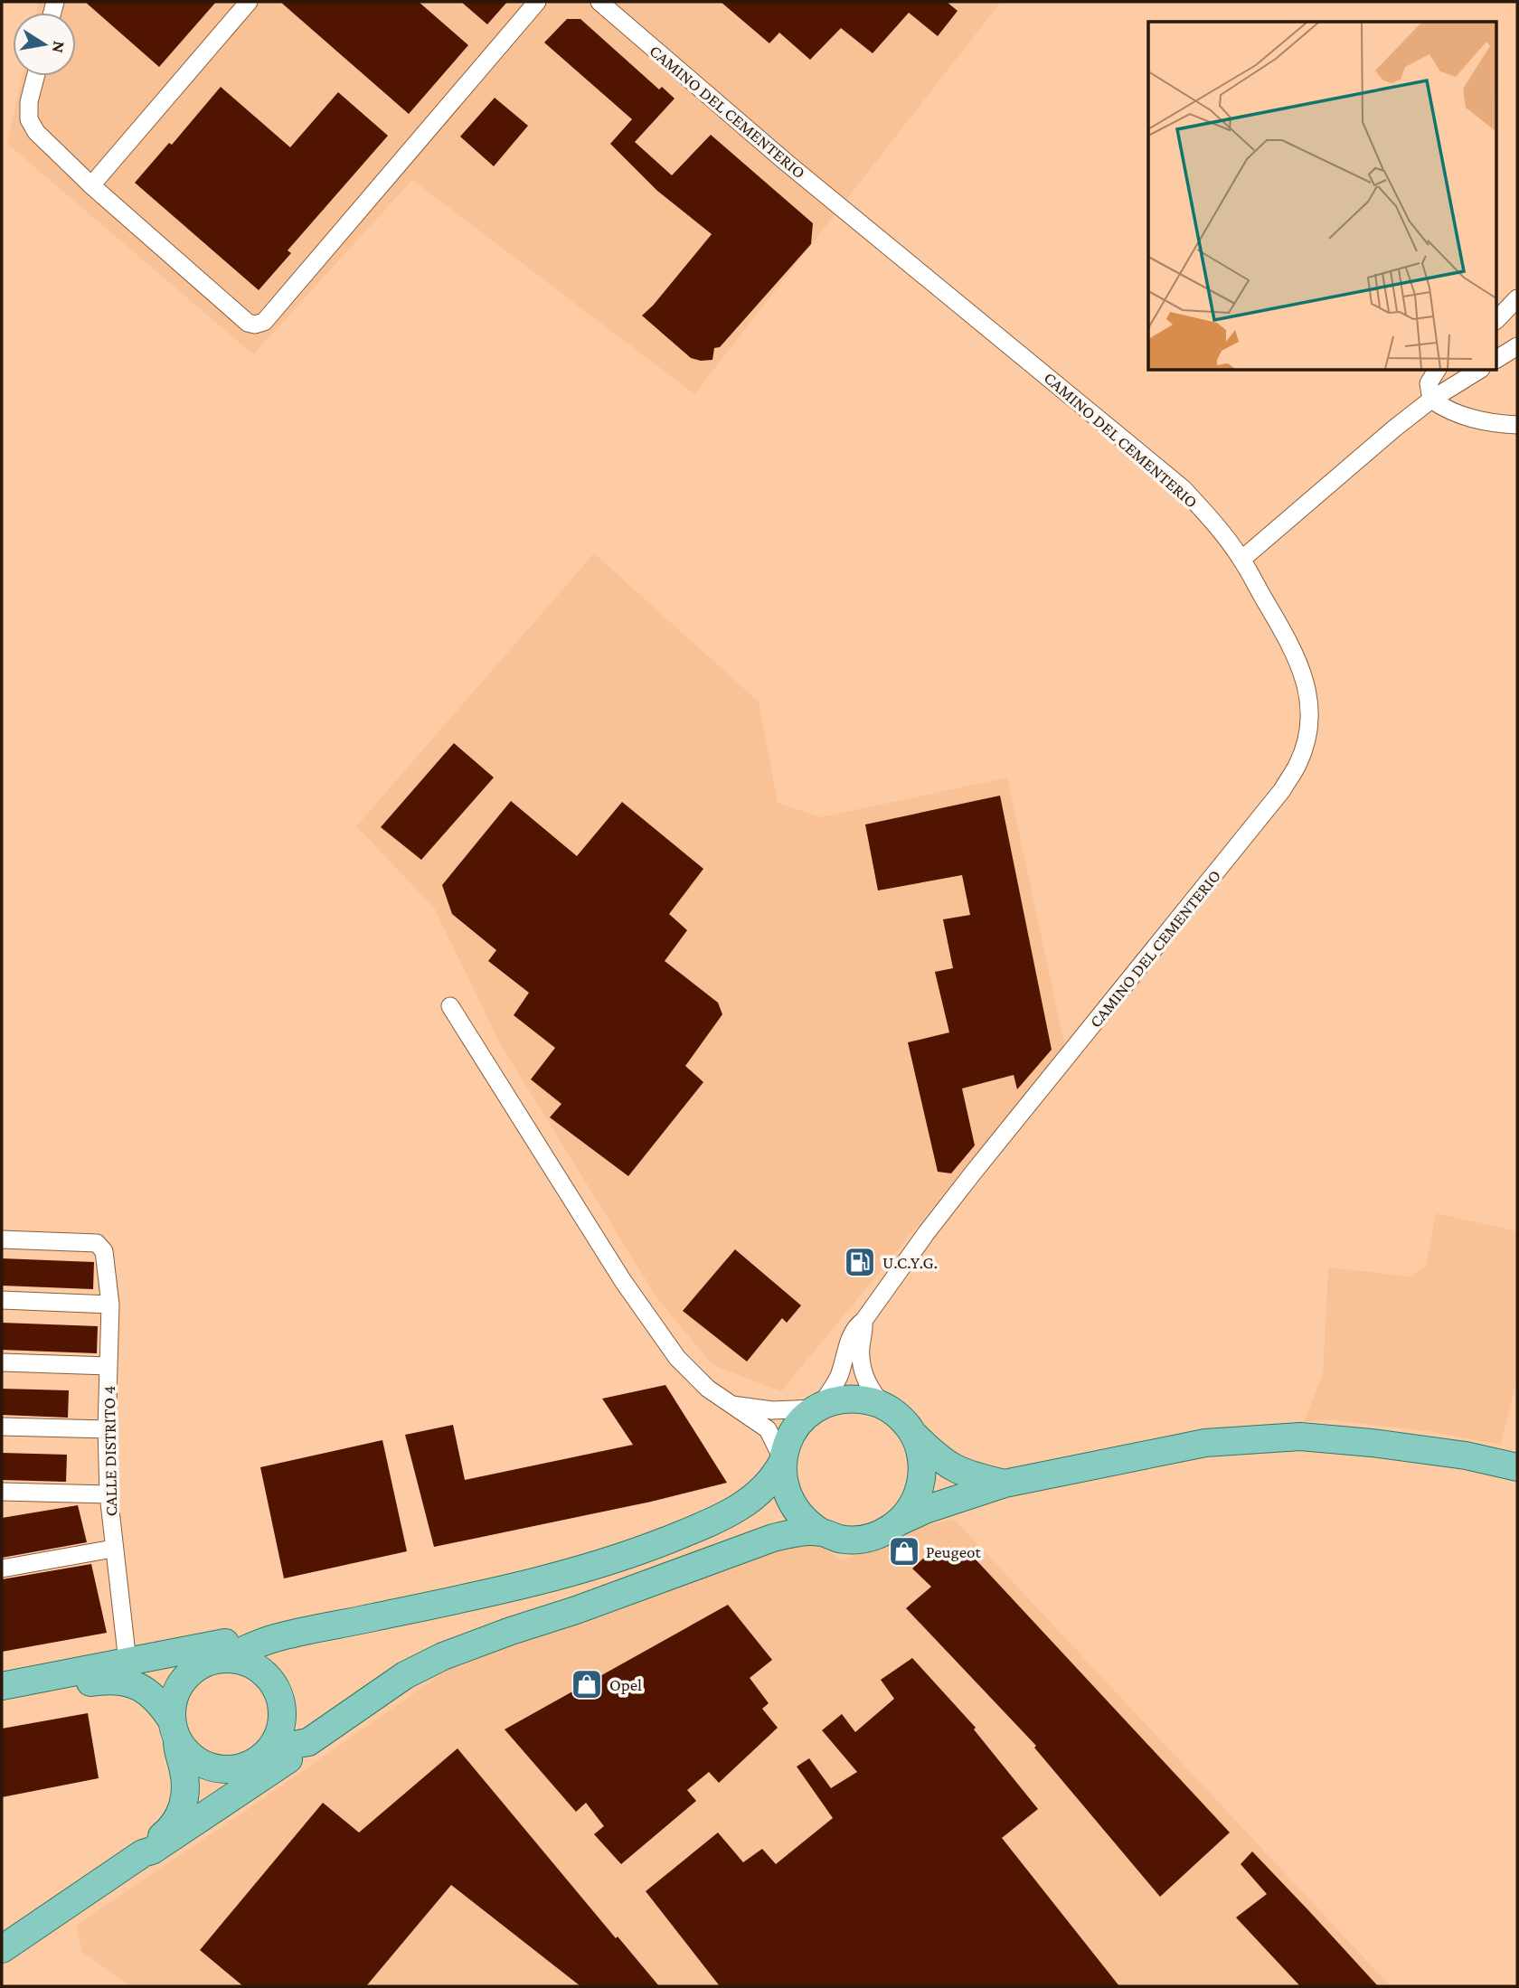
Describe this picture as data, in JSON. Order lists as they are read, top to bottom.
{
  "streets": {
    "street": ["CAMINO DEL CEMENTERIO", "CALLE DISTRITO 4"]
  },
  "places": {
    "fuel station": ["U.C.Y.G."],
    "shop": ["Peugeot", "Opel"]
  },
  "north": "right"
}
